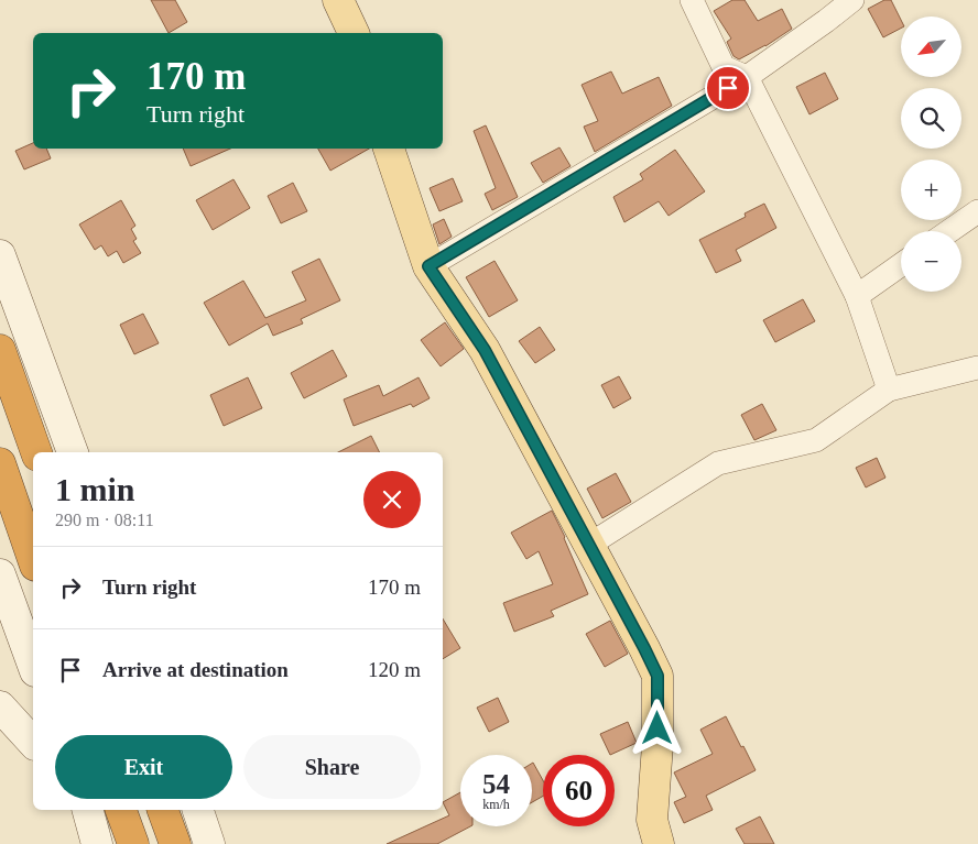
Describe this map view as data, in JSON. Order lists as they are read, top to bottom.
{
  "north": "bottom left",
  "page": {
    "map_buttons": ["+", "−"],
    "turn": ["170 m", "Turn right"],
    "heading": ["1 min", "290 m · 08:11"],
    "list": [
      {
        "name": "Turn right",
        "value": "170 m"
      },
      {
        "name": "Arrive at destination",
        "value": "120 m"
      }
    ],
    "buttons": ["Exit", "Share"],
    "speed": "54 km/h",
    "limit": "60"
  }
}
